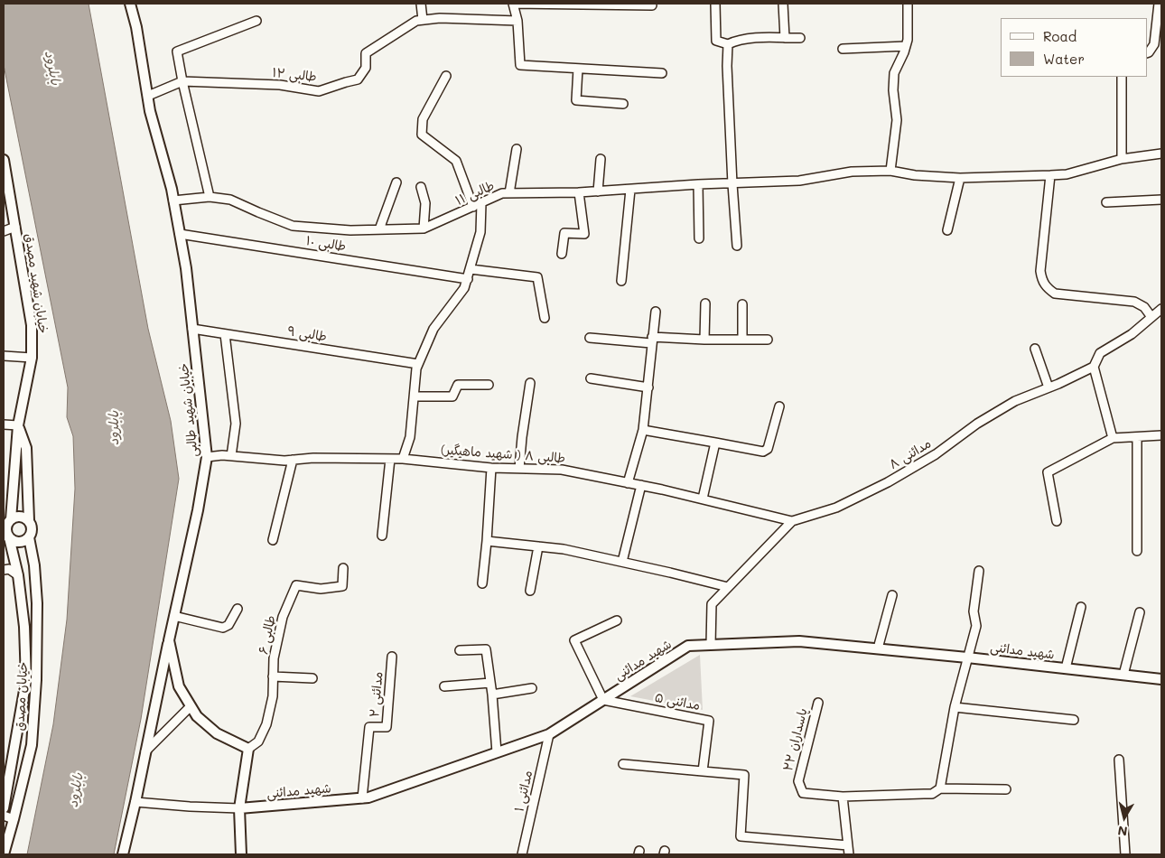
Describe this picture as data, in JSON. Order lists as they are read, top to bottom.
{
  "streets": {
    "street": [
      "طالبی ۱۲",
      "طالبی ۱۱",
      "طالبی ۱۰",
      "خیابان شهید مصدق",
      "طالبی ۹",
      "خیابان شهید طالبی",
      "طالبی ۸ ( شهید ماهیگیر)",
      "مدائنی ۸",
      "طالبی ۶",
      "شهید مدائنی",
      "مدائنی ۲",
      "خیابان مصدق",
      "مدائنی ۵",
      "پاسداران ۲۲",
      "مدائنی ۱"
    ]
  },
  "crossings": [
    ["طالبی ۱۲", "خیابان شهید طالبی"],
    ["طالبی ۱۱", "خیابان شهید طالبی"],
    ["طالبی ۱۰", "خیابان شهید طالبی"],
    ["خیابان شهید مصدق", "خیابان مصدق"],
    ["طالبی ۹", "خیابان شهید طالبی"],
    ["خیابان شهید طالبی", "طالبی ۸ ( شهید ماهیگیر)"],
    ["خیابان شهید طالبی", "طالبی ۶"],
    ["طالبی ۸ ( شهید ماهیگیر)", "مدائنی ۸"],
    ["مدائنی ۸", "شهید مدائنی"],
    ["شهید مدائنی", "مدائنی ۲"],
    ["شهید مدائنی", "مدائنی ۵"],
    ["شهید مدائنی", "مدائنی ۱"]
  ],
  "water": ["بابلرود"],
  "legend": ["Road", "Water"],
  "north": "bottom"
}
